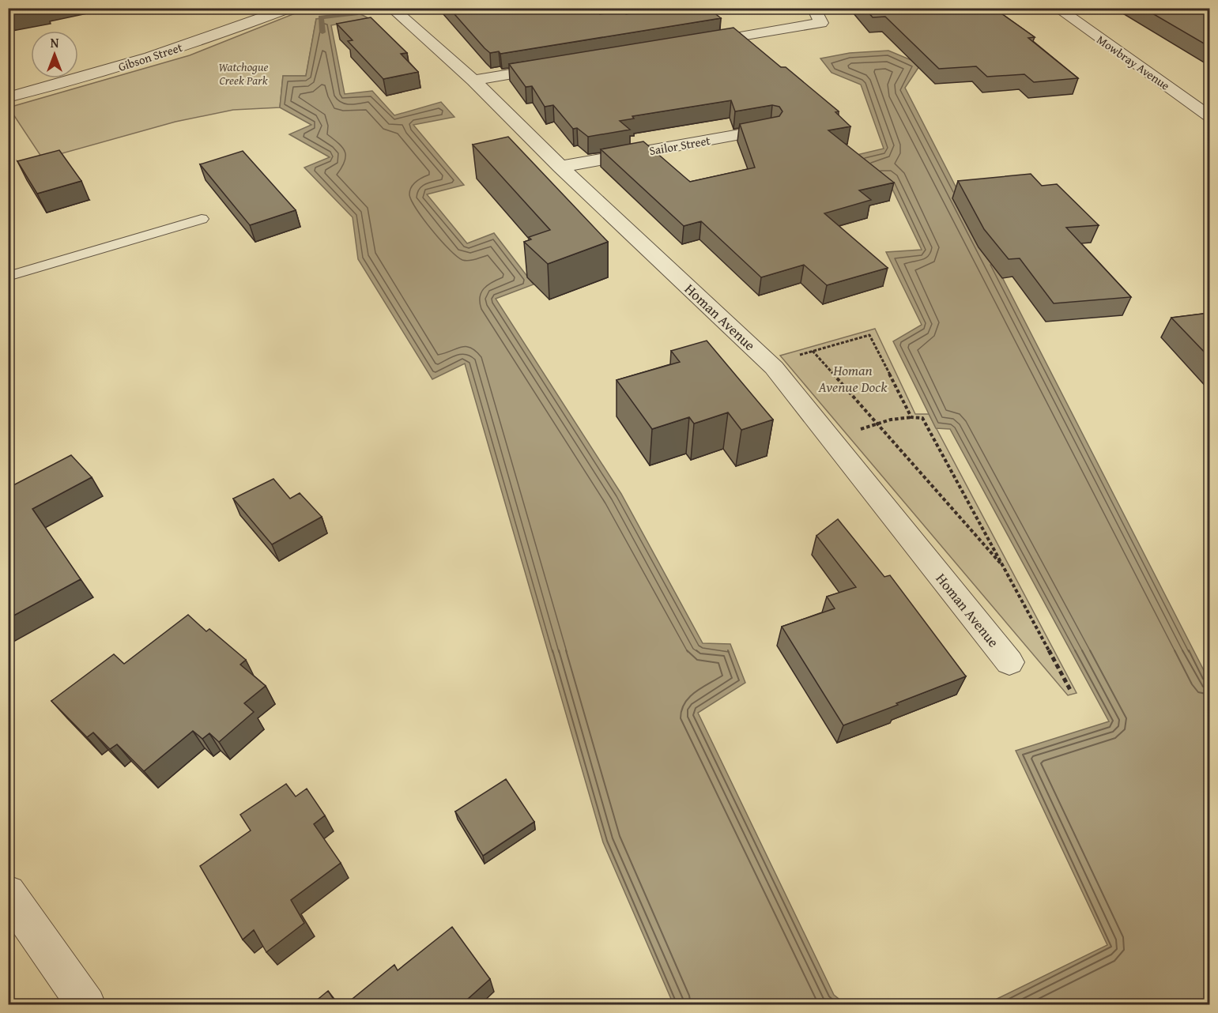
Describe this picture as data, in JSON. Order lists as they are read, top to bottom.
{
  "streets": {
    "street": [
      "Gibson Street",
      "Mowbray Avenue",
      "Sailor Street",
      "Homan Avenue"
    ]
  },
  "crossings": [
    ["Sailor Street", "Homan Avenue"]
  ],
  "parks": ["Watchogue Creek Park", "Homan Avenue Dock"],
  "north": "top"
}
